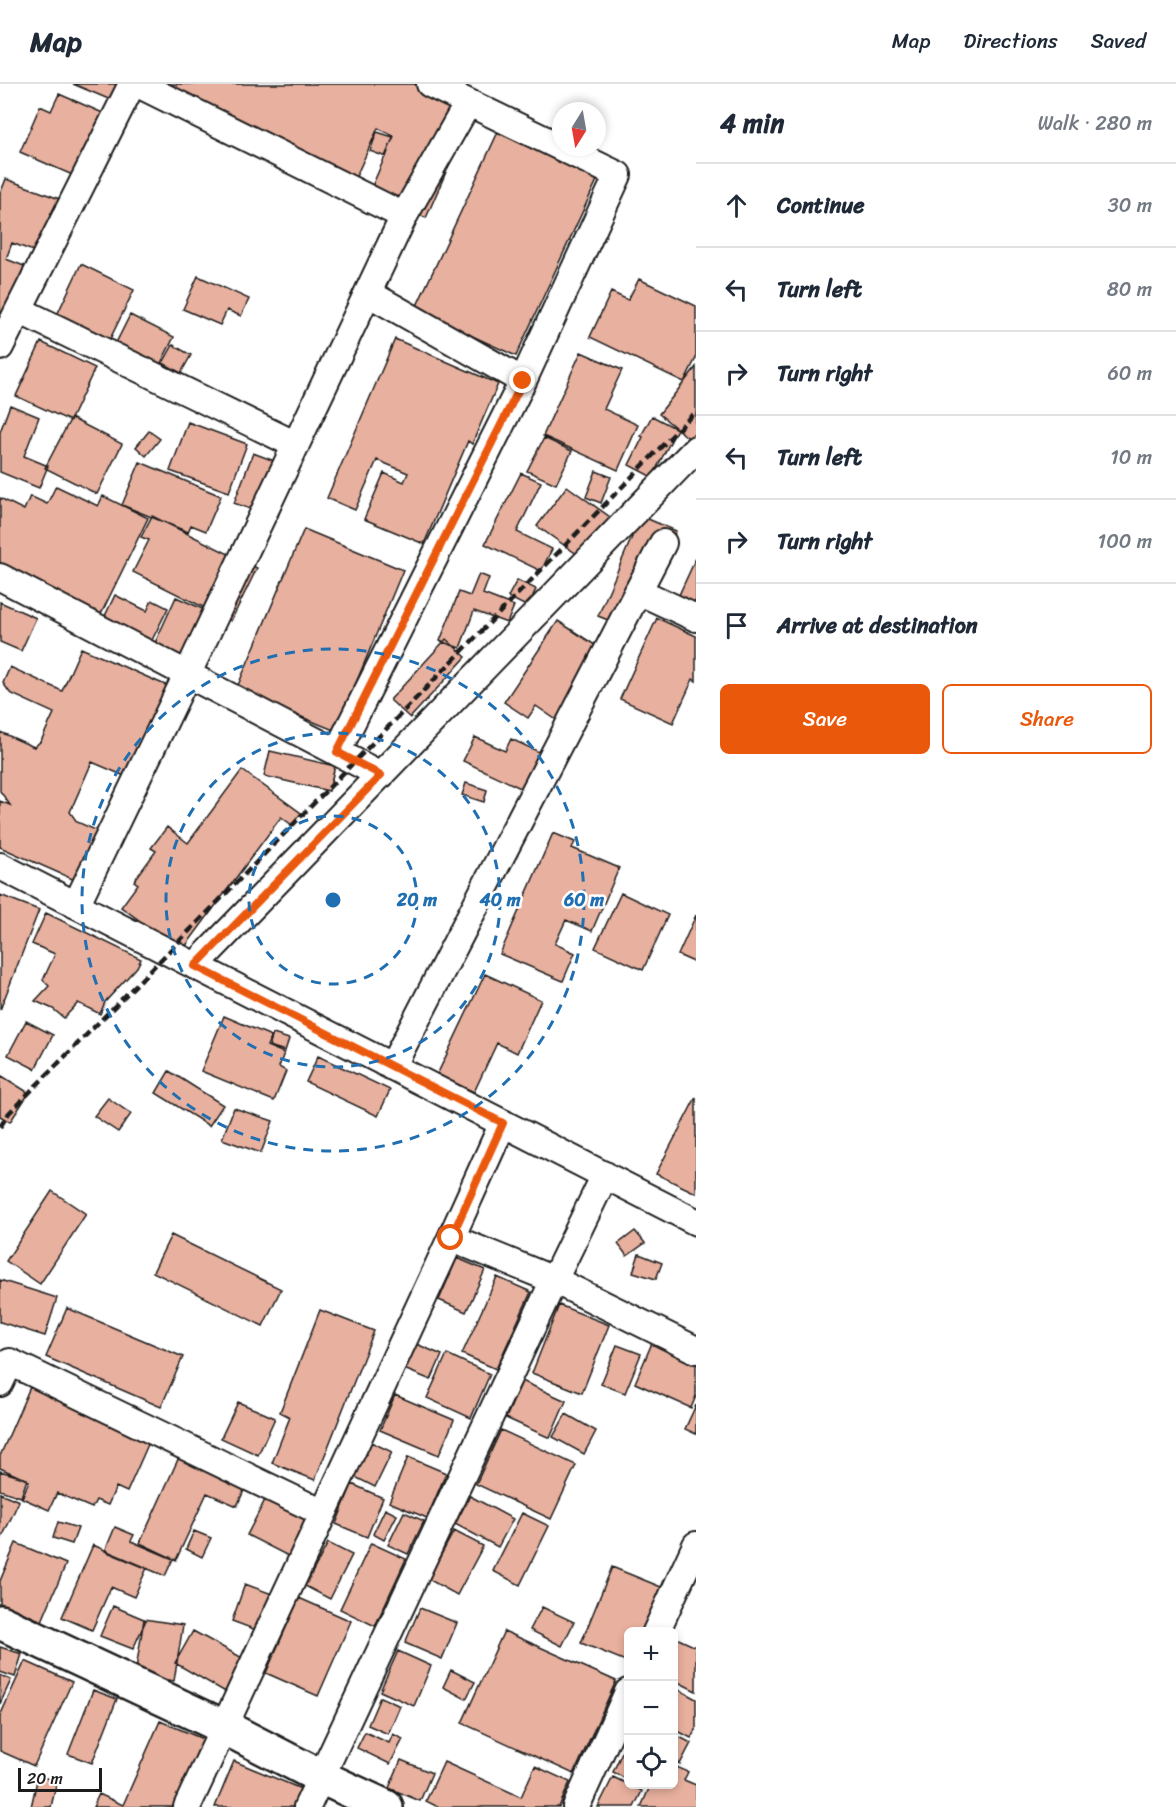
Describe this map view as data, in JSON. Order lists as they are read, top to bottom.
{
  "scale_bar": "20 m",
  "north": "bottom",
  "page": {
    "header": "Map",
    "nav": ["Map", "Directions", "Saved"],
    "heading": ["4 min", "Walk · 280 m"],
    "list": [
      ["Continue", "30 m"],
      ["Turn left", "80 m"],
      ["Turn right", "60 m"],
      ["Turn left", "10 m"],
      ["Turn right", "100 m"],
      "Arrive at destination"
    ],
    "buttons": ["Save", "Share"],
    "map_buttons": ["+", "−"],
    "scale": "20 m"
  },
  "rings": ["20 m", "40 m", "60 m"]
}
